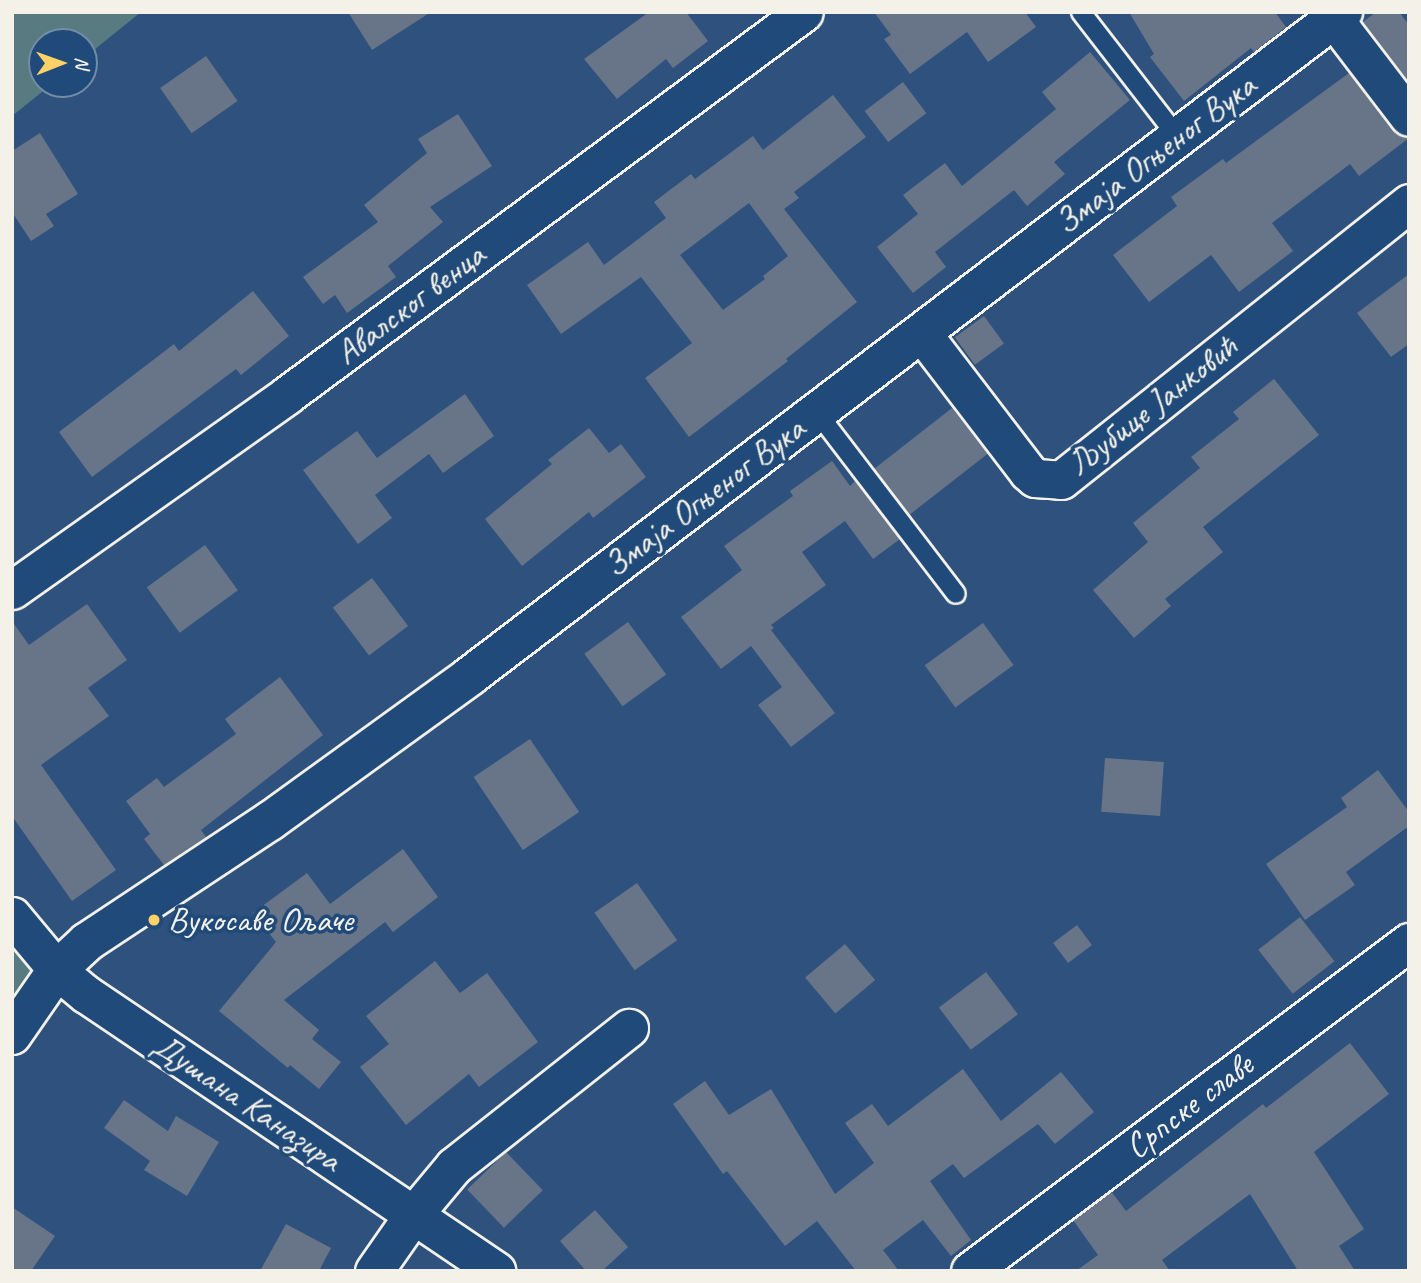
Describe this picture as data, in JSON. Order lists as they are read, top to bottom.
{
  "streets": {
    "street": [
      "Змаја Огњеног Вука",
      "Авалског венца",
      "Љубице Јанковић",
      "Душана Каназира",
      "Српске славе"
    ]
  },
  "crossings": [
    ["Змаја Огњеног Вука", "Љубице Јанковић"],
    ["Змаја Огњеног Вука", "Душана Каназира"]
  ],
  "places": ["Вукосаве Ољаче"],
  "north": "right"
}
